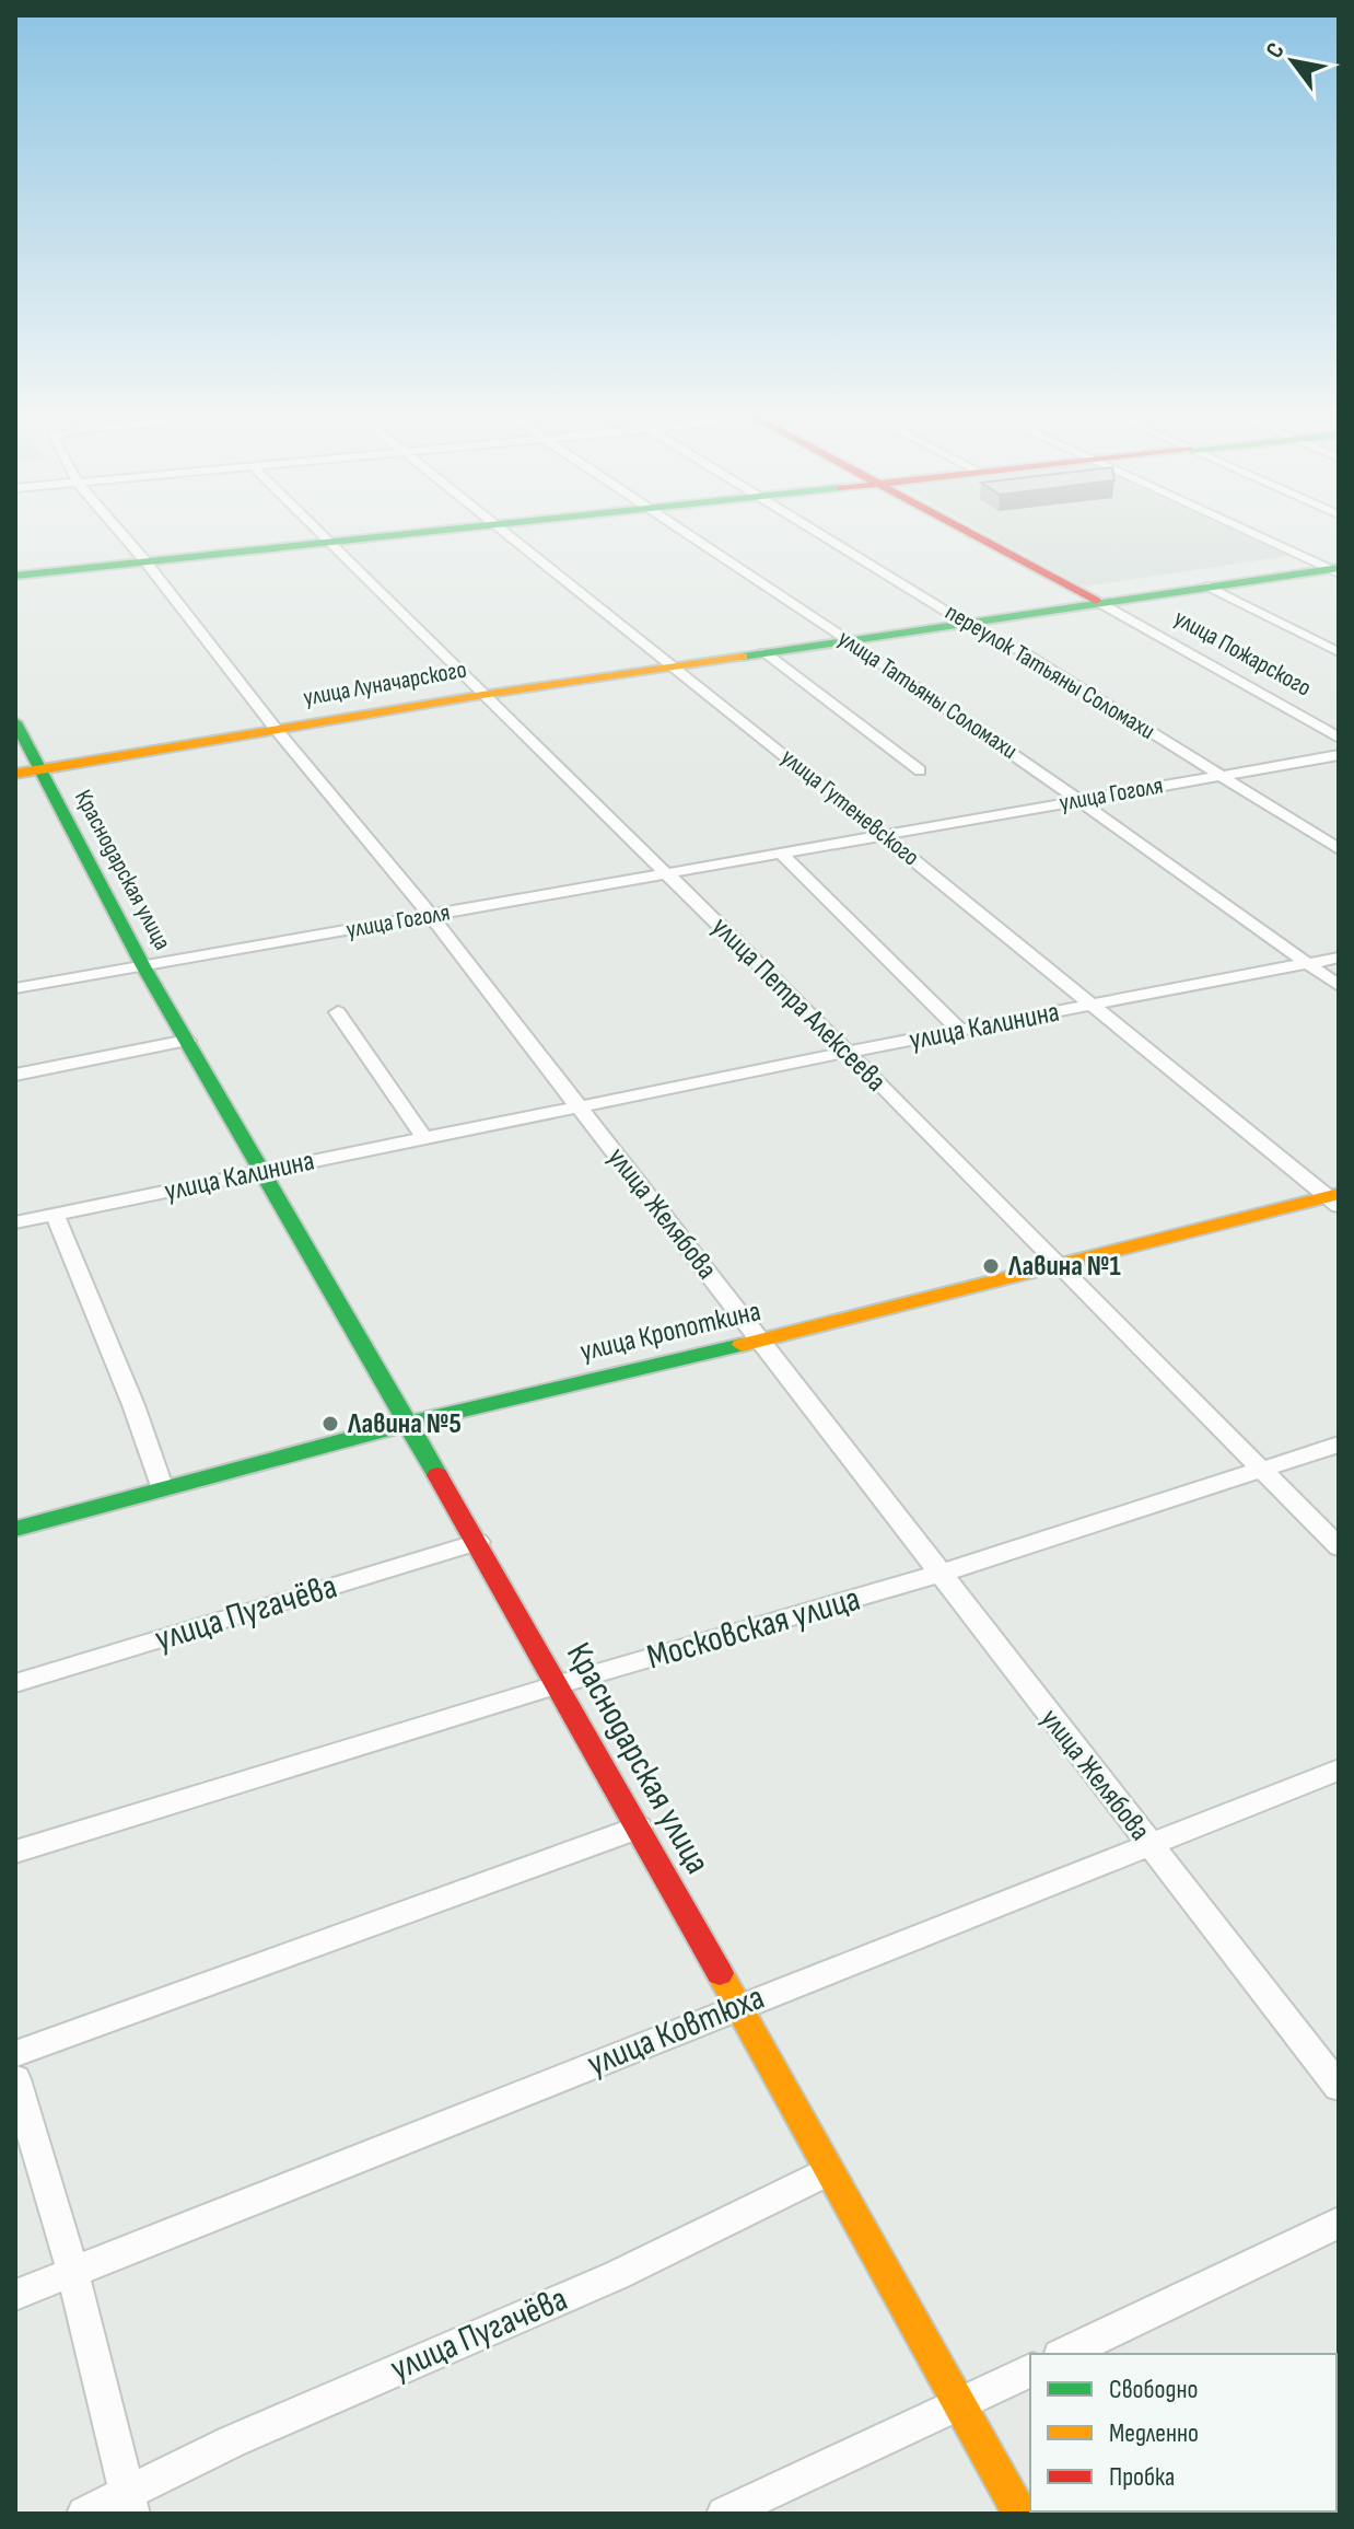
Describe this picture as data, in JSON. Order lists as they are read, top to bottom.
{
  "streets": {
    "main road": [
      "улица Пожарского",
      "улица Луначарского",
      "Краснодарская улица",
      "улица Кропоткина"
    ],
    "street": [
      "переулок Татьяны Соломахи",
      "улица Татьяны Соломахи",
      "улица Гоголя",
      "улица Гутеневского",
      "улица Петра Алексеева",
      "улица Калинина",
      "улица Желябова",
      "улица Пугачёва",
      "Московская улица",
      "улица Ковтюха"
    ]
  },
  "crossings": [
    ["улица Пожарского", "улица Луначарского"],
    ["переулок Татьяны Соломахи", "улица Луначарского"],
    ["переулок Татьяны Соломахи", "улица Гоголя"],
    ["улица Луначарского", "улица Татьяны Соломахи"],
    ["улица Луначарского", "улица Гутеневского"],
    ["улица Луначарского", "Краснодарская улица"],
    ["улица Луначарского", "улица Петра Алексеева"],
    ["улица Луначарского", "улица Желябова"],
    ["улица Татьяны Соломахи", "улица Гоголя"],
    ["улица Татьяны Соломахи", "улица Калинина"],
    ["улица Гоголя", "улица Гутеневского"],
    ["улица Гоголя", "Краснодарская улица"],
    ["улица Гоголя", "улица Петра Алексеева"],
    ["улица Гоголя", "улица Желябова"],
    ["улица Гутеневского", "улица Калинина"],
    ["улица Гутеневского", "улица Кропоткина"],
    ["Краснодарская улица", "улица Калинина"],
    ["Краснодарская улица", "улица Кропоткина"],
    ["Краснодарская улица", "улица Пугачёва"],
    ["Краснодарская улица", "Московская улица"],
    ["Краснодарская улица", "улица Ковтюха"],
    ["улица Петра Алексеева", "улица Калинина"],
    ["улица Петра Алексеева", "улица Кропоткина"],
    ["улица Петра Алексеева", "Московская улица"],
    ["улица Калинина", "улица Желябова"],
    ["улица Желябова", "улица Кропоткина"],
    ["улица Желябова", "Московская улица"],
    ["улица Желябова", "улица Ковтюха"]
  ],
  "places": ["Лавина №1", "Лавина №5"],
  "legend": ["Свободно", "Медленно", "Пробка"],
  "north": "top left"
}
